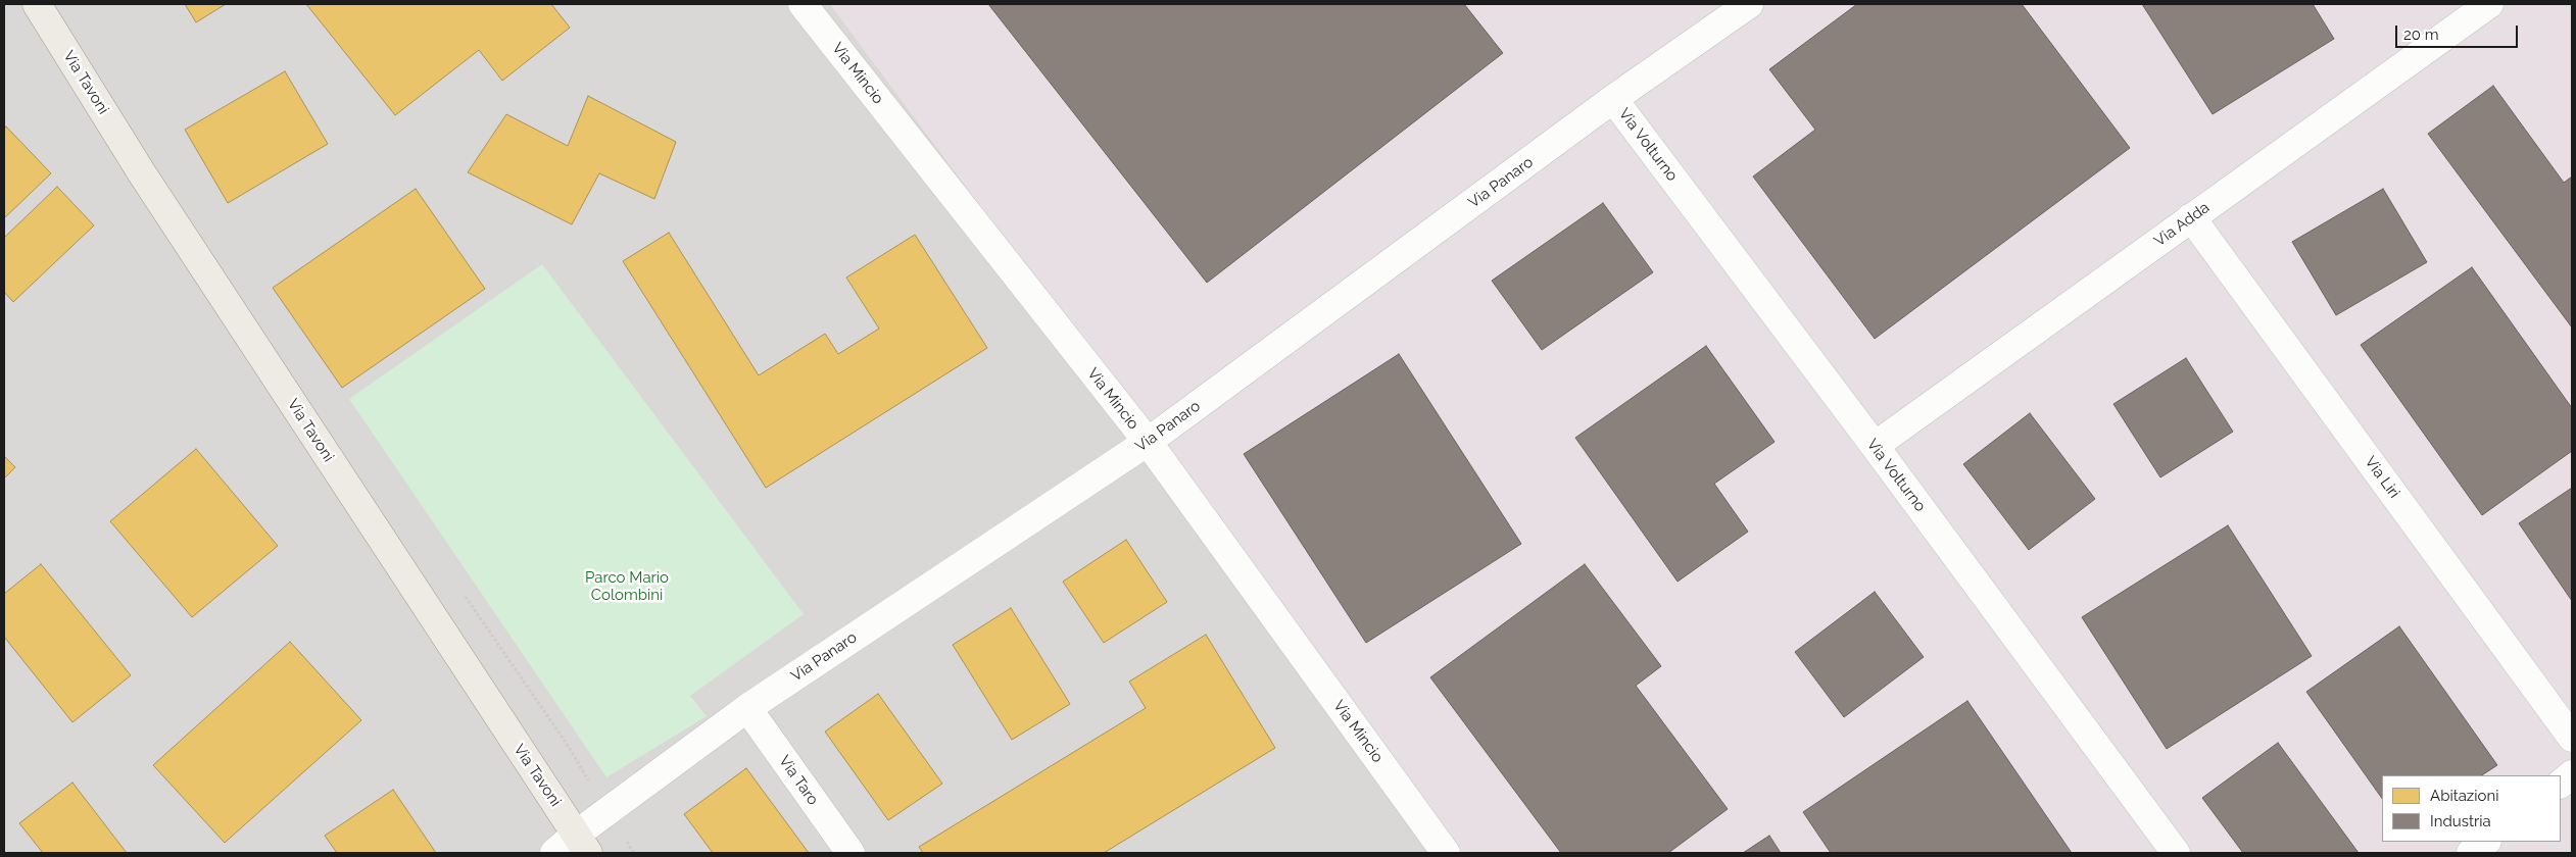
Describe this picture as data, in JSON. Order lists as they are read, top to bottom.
{
  "streets": {
    "main road": ["Via Tavoni"],
    "street": [
      "Via Mincio",
      "Via Volturno",
      "Via Panaro",
      "Via Adda",
      "Via Liri",
      "Via Taro"
    ]
  },
  "crossings": [
    ["Via Mincio", "Via Panaro"],
    ["Via Tavoni", "Via Panaro"],
    ["Via Volturno", "Via Panaro"],
    ["Via Volturno", "Via Adda"],
    ["Via Panaro", "Via Taro"],
    ["Via Adda", "Via Liri"]
  ],
  "parks": ["Parco Mario Colombini"],
  "legend": ["Abitazioni", "Industria"],
  "scale_bar": "20 m"
}
